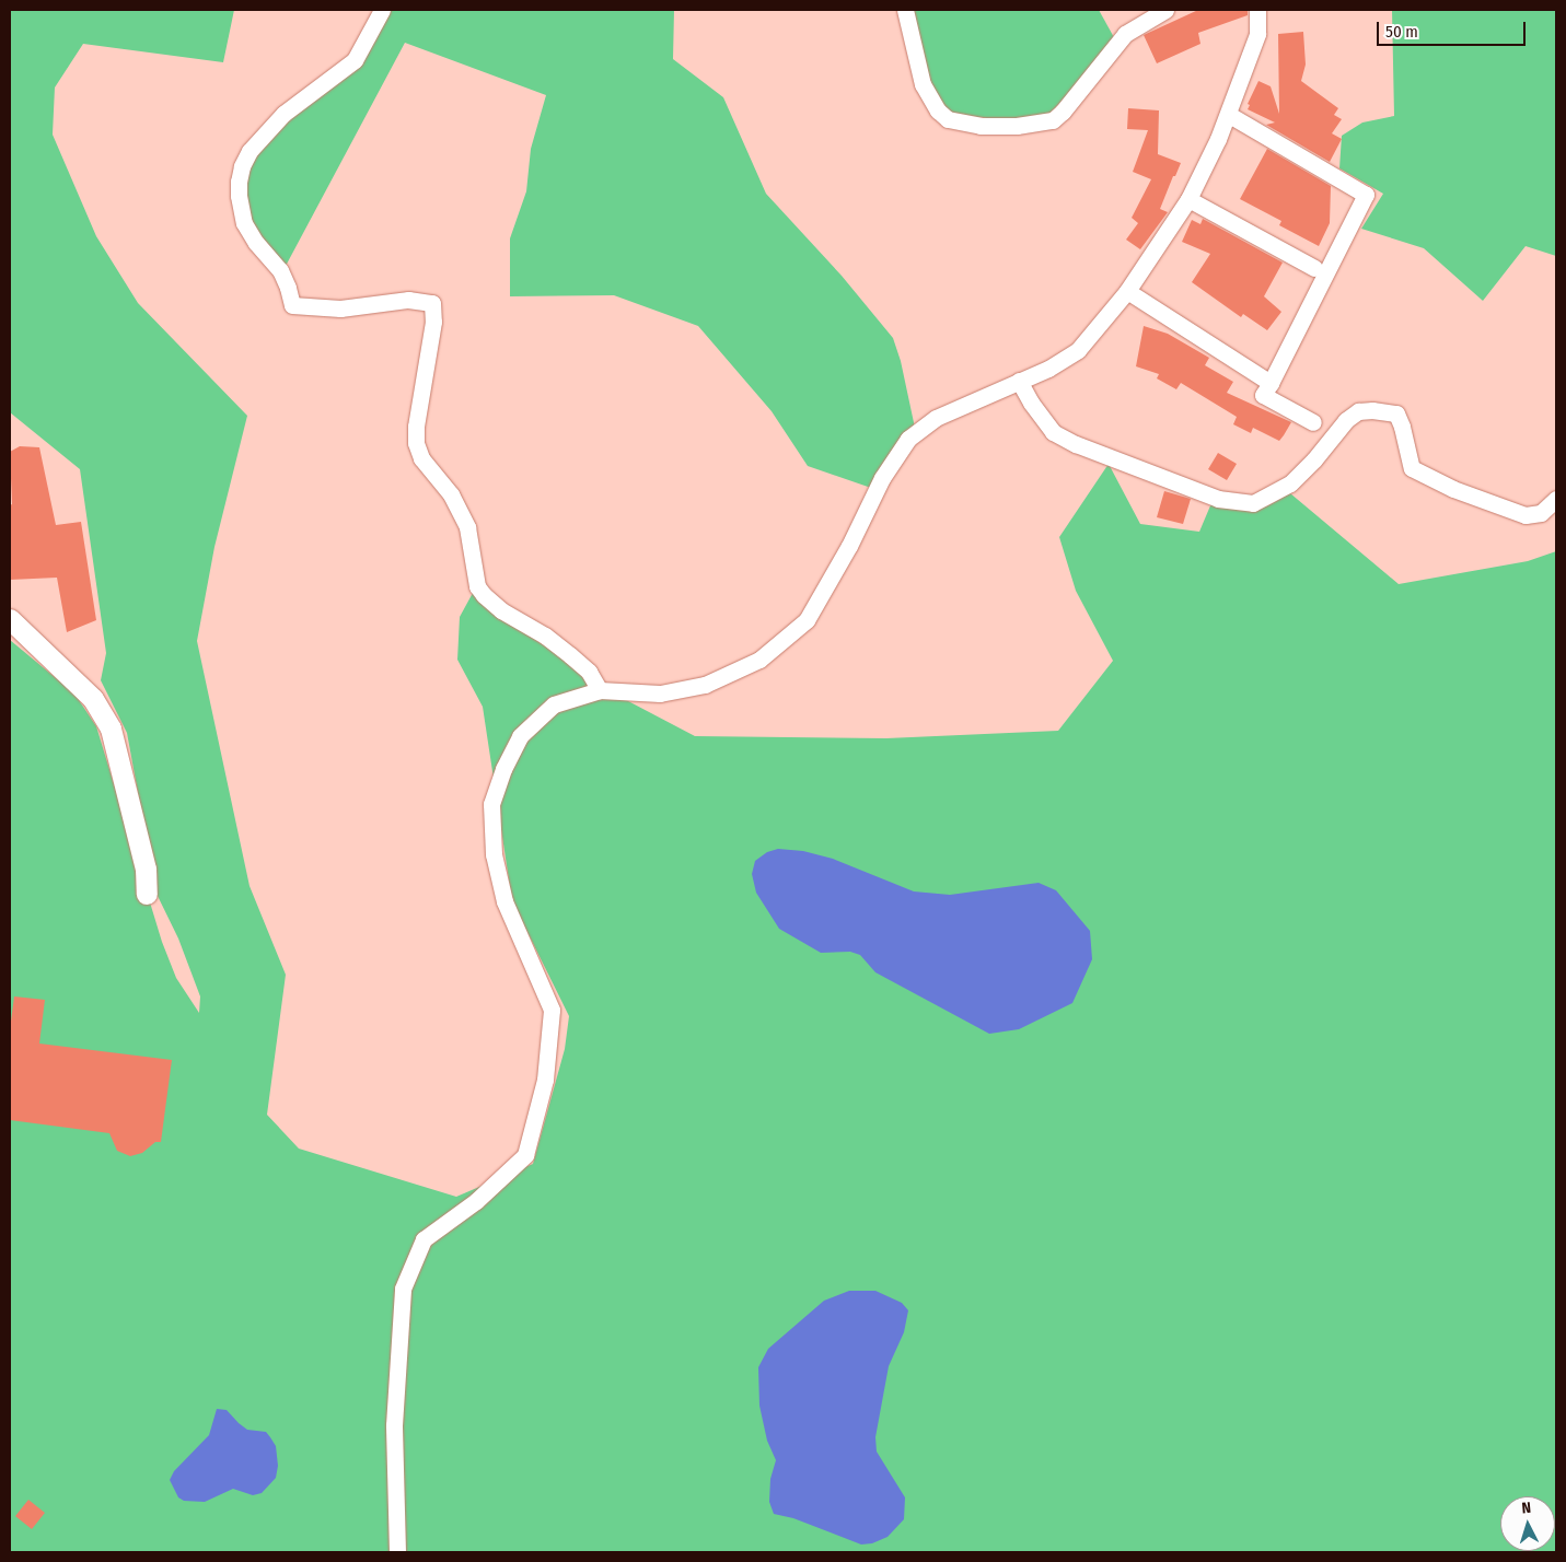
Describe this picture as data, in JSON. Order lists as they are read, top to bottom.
{
  "scale_bar": "50 m",
  "north": "top"
}
